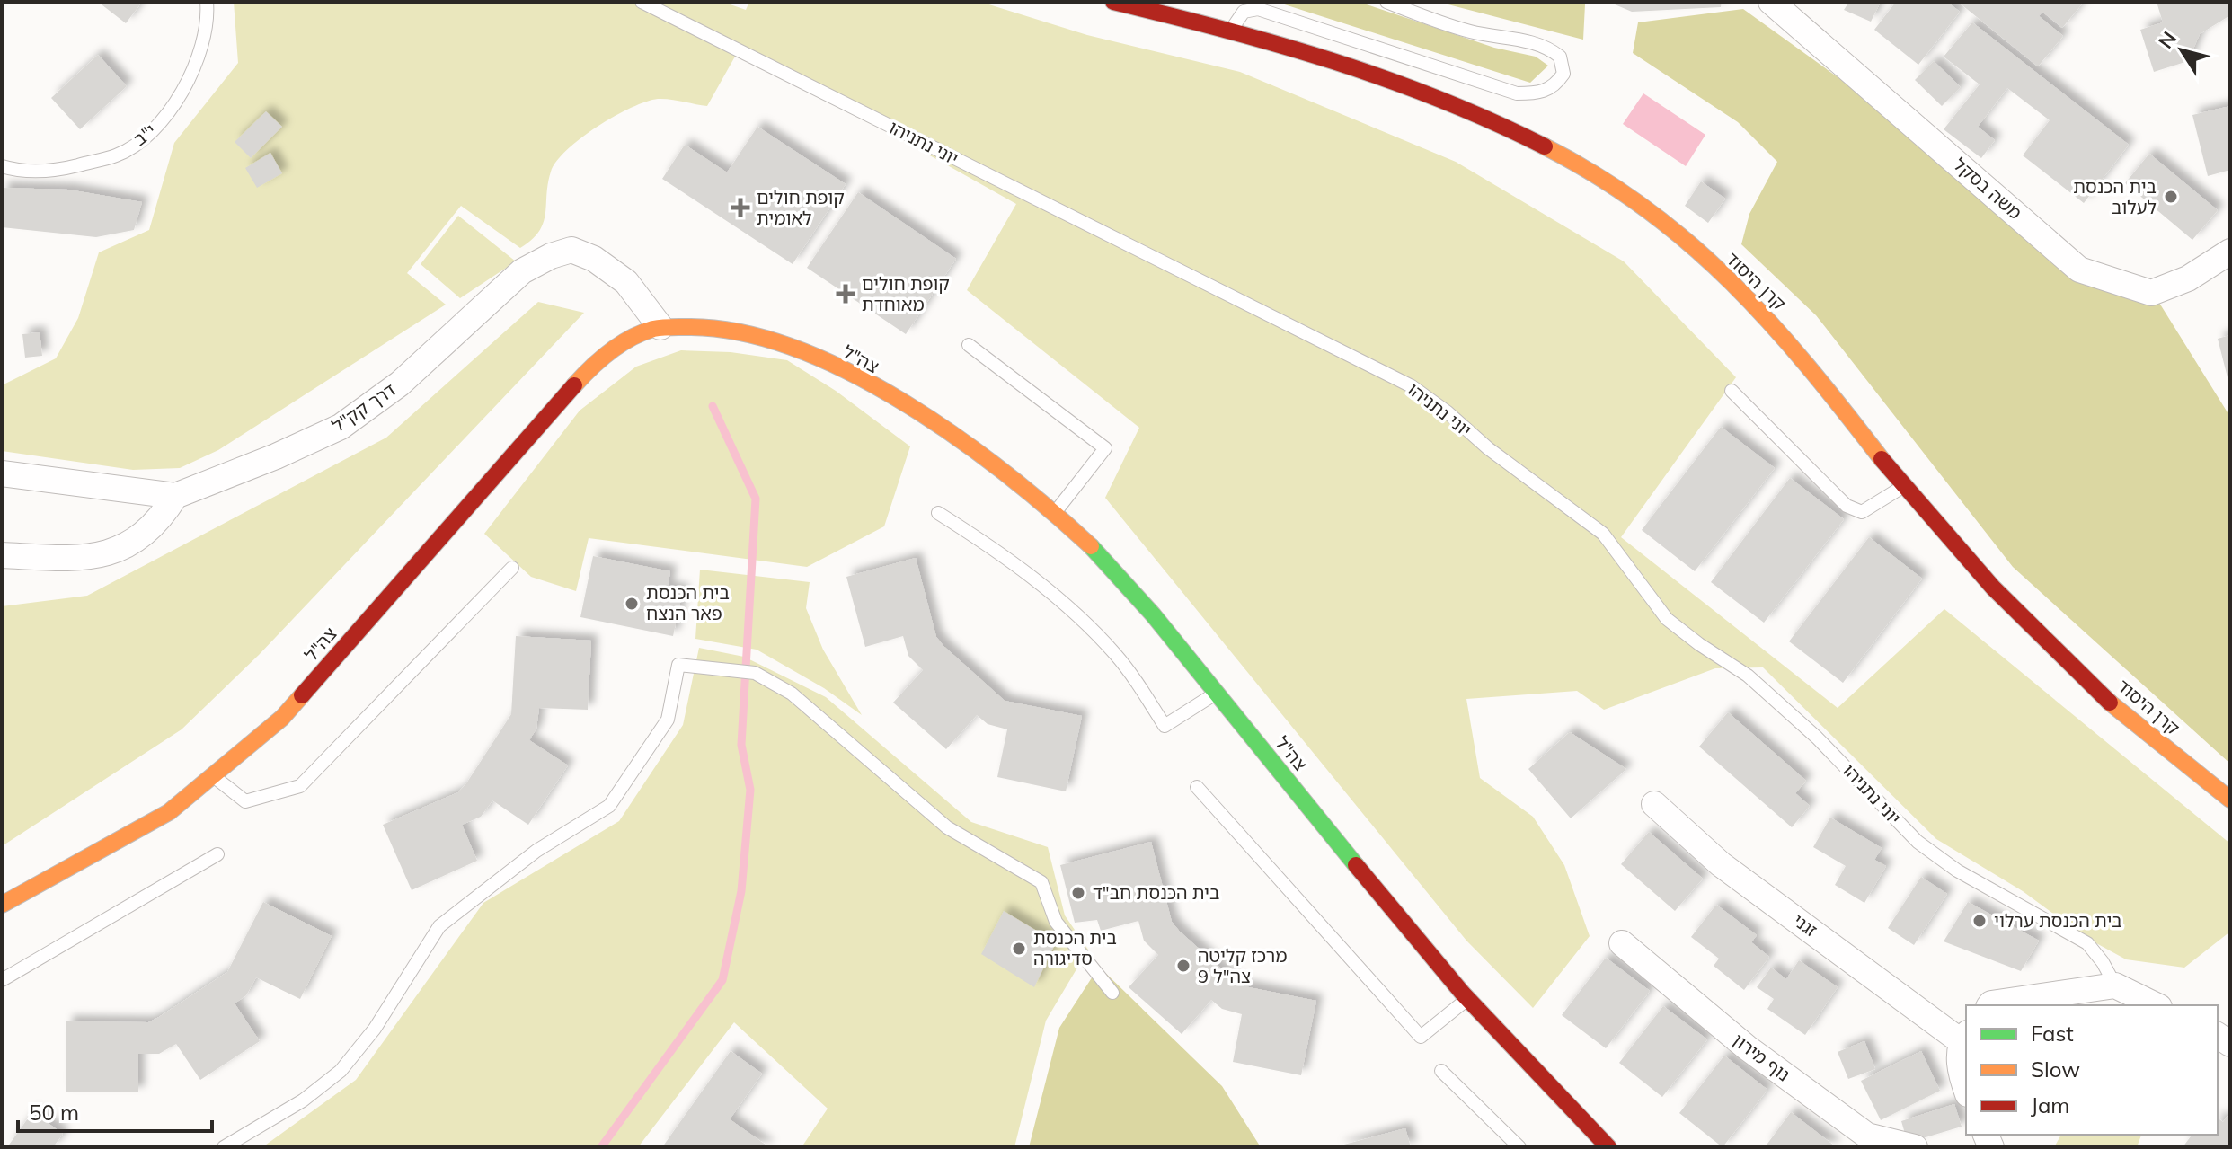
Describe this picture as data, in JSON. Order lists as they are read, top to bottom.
{
  "streets": {
    "street": [
      "משה בסקל",
      "קרן היסוד",
      "צה\"ל",
      "דרך קק\"ל",
      "זגני",
      "נוף מירון"
    ],
    "lane": ["י\"ב", "יוני נתניהו"]
  },
  "crossings": [
    ["צה\"ל", "דרך קק\"ל"]
  ],
  "places": {
    "other": [
      "בית הכנסת לעלוב",
      "בית הכנסת פאר הנצח",
      "בית הכנסת חב\"ד",
      "בית הכנסת ערלוי",
      "בית הכנסת סדיגורה",
      "מרכז קליטה צה\"ל 9"
    ],
    "health": ["קופת חולים לאומית", "קופת חולים מאוחדת"]
  },
  "legend": ["Fast", "Slow", "Jam"],
  "scale_bar": "50 m",
  "north": "top left"
}
